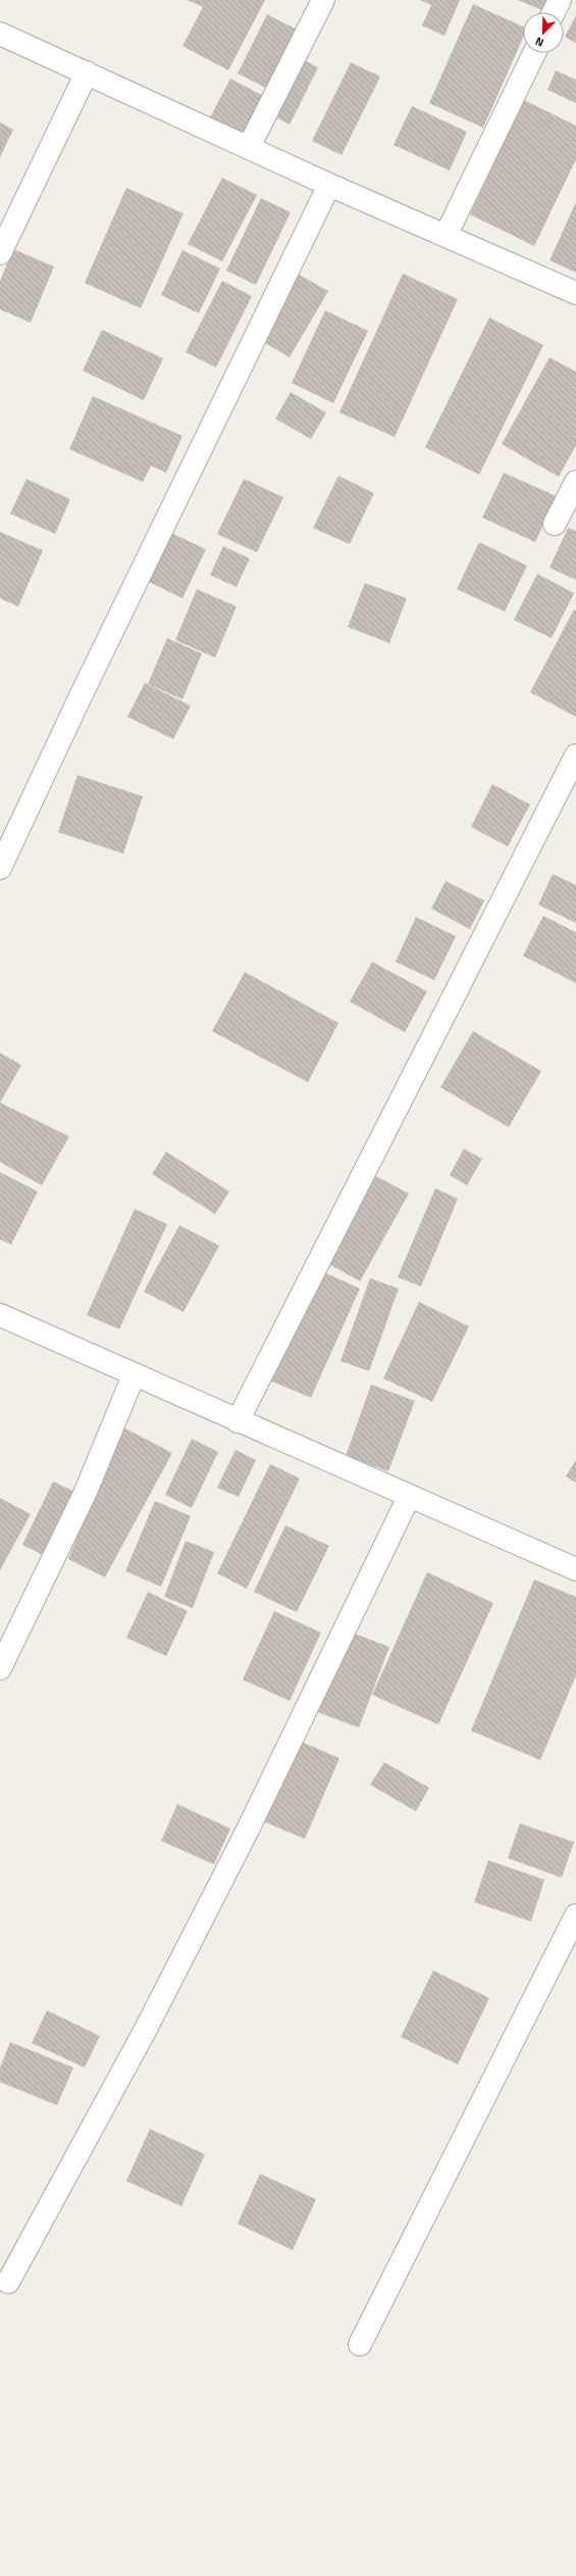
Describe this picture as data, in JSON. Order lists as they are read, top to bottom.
{
  "north": "bottom left"
}
